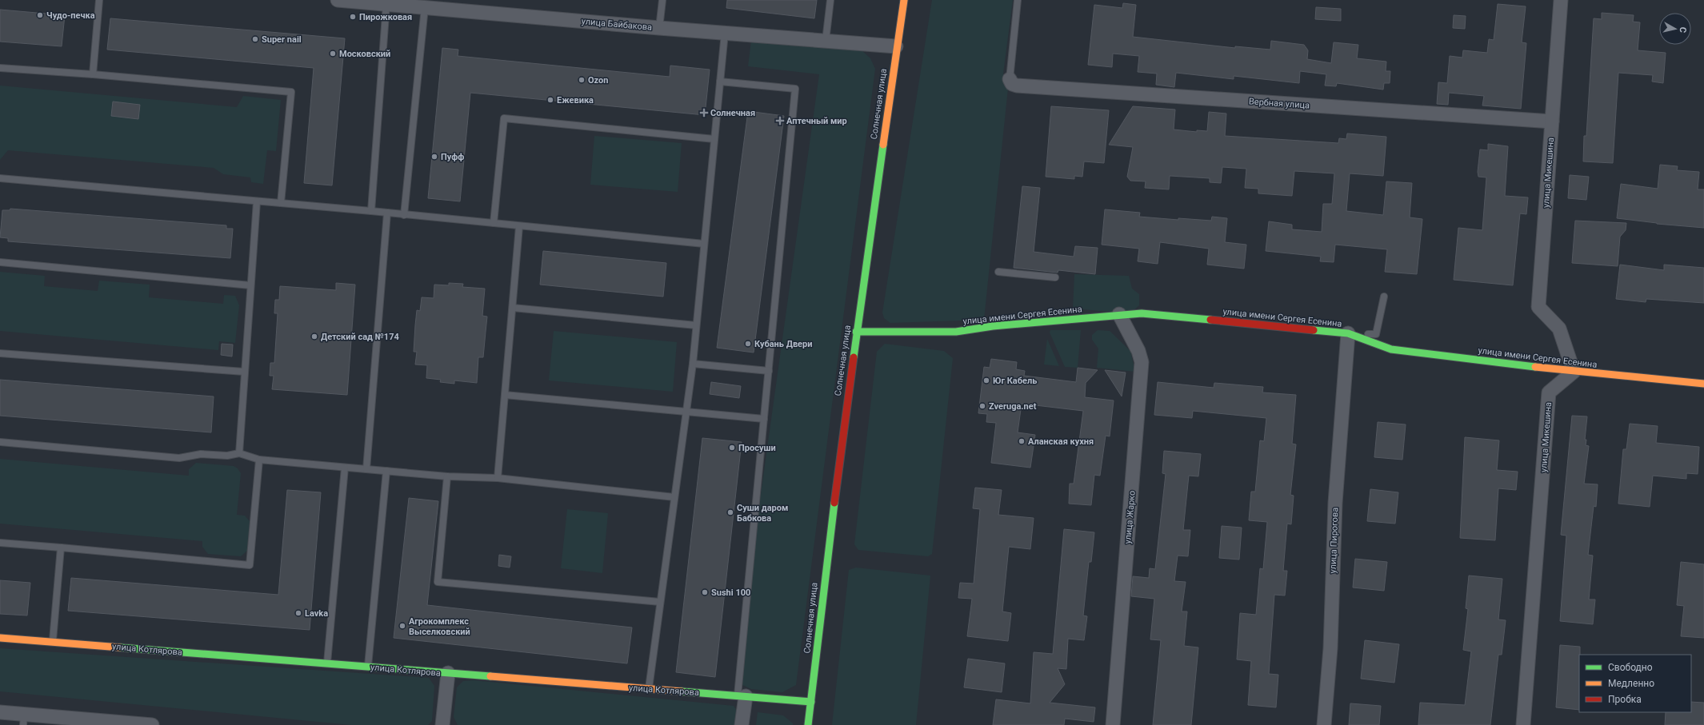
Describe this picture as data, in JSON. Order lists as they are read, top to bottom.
{
  "streets": {
    "street": [
      "улица Байбакова",
      "Вербная улица",
      "Солнечная улица",
      "улица Микешина",
      "улица имени Сергея Есенина",
      "улица Жарко",
      "улица Пирогова",
      "улица Котлярова"
    ]
  },
  "crossings": [
    ["улица Байбакова", "Солнечная улица"],
    ["Вербная улица", "улица Микешина"],
    ["Солнечная улица", "улица имени Сергея Есенина"],
    ["Солнечная улица", "улица Котлярова"],
    ["улица Микешина", "улица имени Сергея Есенина"],
    ["улица имени Сергея Есенина", "улица Жарко"],
    ["улица имени Сергея Есенина", "улица Пирогова"]
  ],
  "places": {
    "other": [
      "Чудо-печка",
      "Пирожковая",
      "Super nail",
      "Московский",
      "Ozon",
      "Ежевика",
      "Пуфф",
      "Детский сад №174",
      "Кубань Двери",
      "Юг Кабель",
      "Zveruga.net",
      "Аланская кухня",
      "Просуши",
      "Суши даром Бабкова",
      "Sushi 100",
      "Lavka",
      "Агрокомплекс Выселковский"
    ],
    "health": ["Солнечная", "Аптечный мир"]
  },
  "legend": ["Свободно", "Медленно", "Пробка"],
  "north": "right"
}
